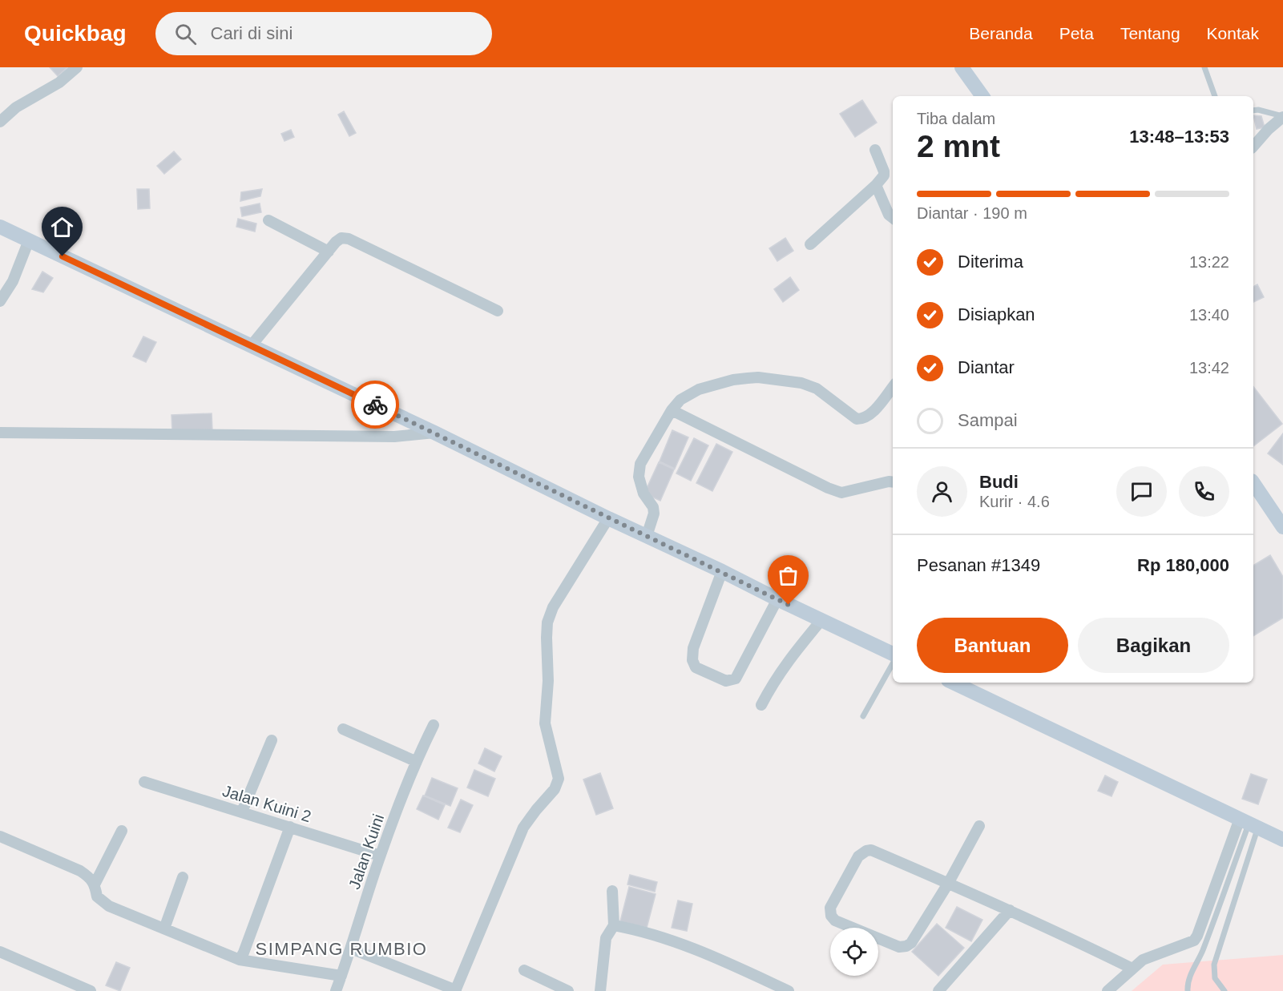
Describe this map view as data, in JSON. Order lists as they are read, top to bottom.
{
  "streets": {
    "street": ["Jalan Kuini 2", "Jalan Kuini"]
  },
  "crossings": [
    ["Jalan Kuini 2", "Jalan Kuini"]
  ],
  "districts": ["SIMPANG RUMBIO"],
  "page": {
    "header": "Quickbag",
    "search": "Cari di sini",
    "nav": [
      "Beranda",
      "Peta",
      "Tentang",
      "Kontak"
    ],
    "heading": ["2 mnt", "Tiba dalam", "13:48–13:53"],
    "panel": [
      "Budi",
      "Kurir · 4.6",
      "Pesanan #1349",
      "Rp 180,000"
    ],
    "bar": "Diantar · 190 m",
    "list": [
      ["Diterima", "13:22"],
      ["Disiapkan", "13:40"],
      ["Diantar", "13:42"],
      "Sampai"
    ],
    "buttons": ["Bantuan", "Bagikan"]
  }
}
